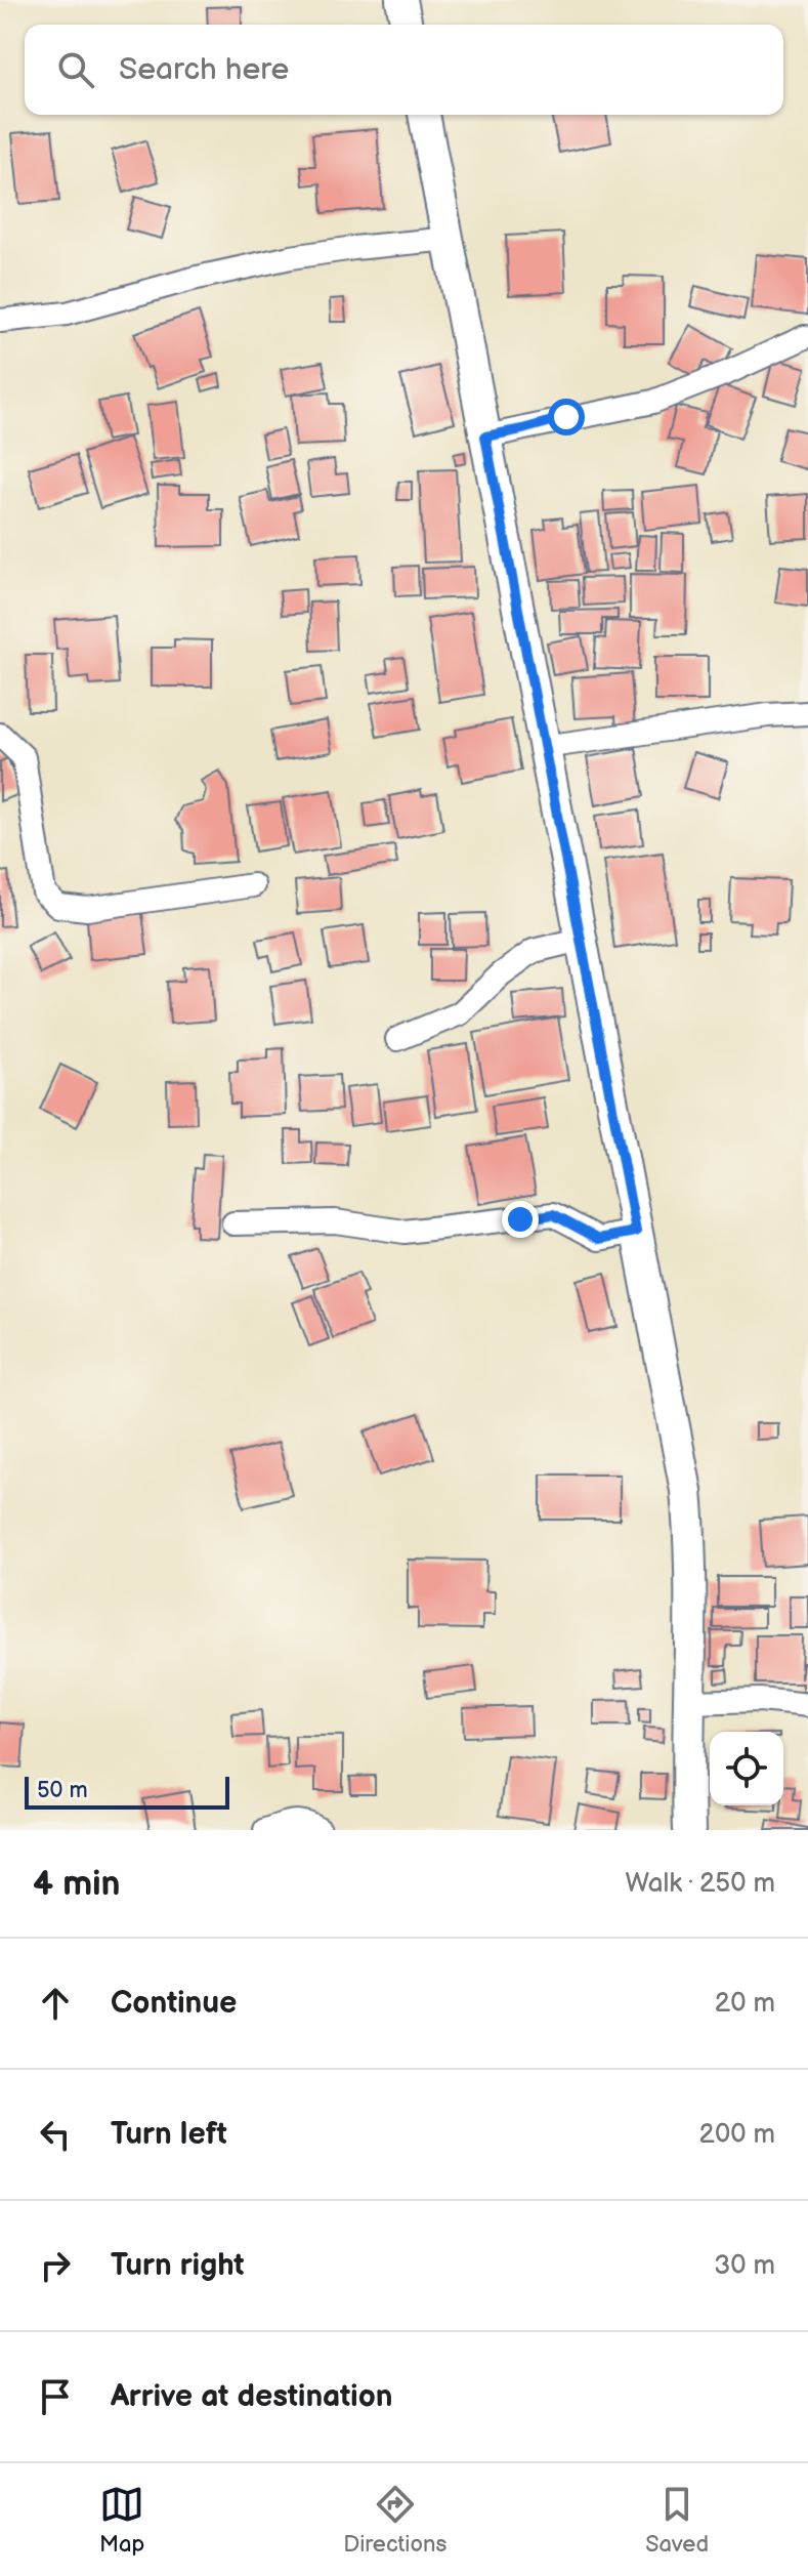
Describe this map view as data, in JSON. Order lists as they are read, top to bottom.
{
  "scale_bar": "50 m",
  "page": {
    "search": "Search here",
    "scale": "50 m",
    "heading": ["4 min", "Walk · 250 m"],
    "list": [
      ["Continue", "20 m"],
      ["Turn left", "200 m"],
      ["Turn right", "30 m"],
      "Arrive at destination"
    ],
    "nav": ["Map", "Directions", "Saved"]
  }
}
